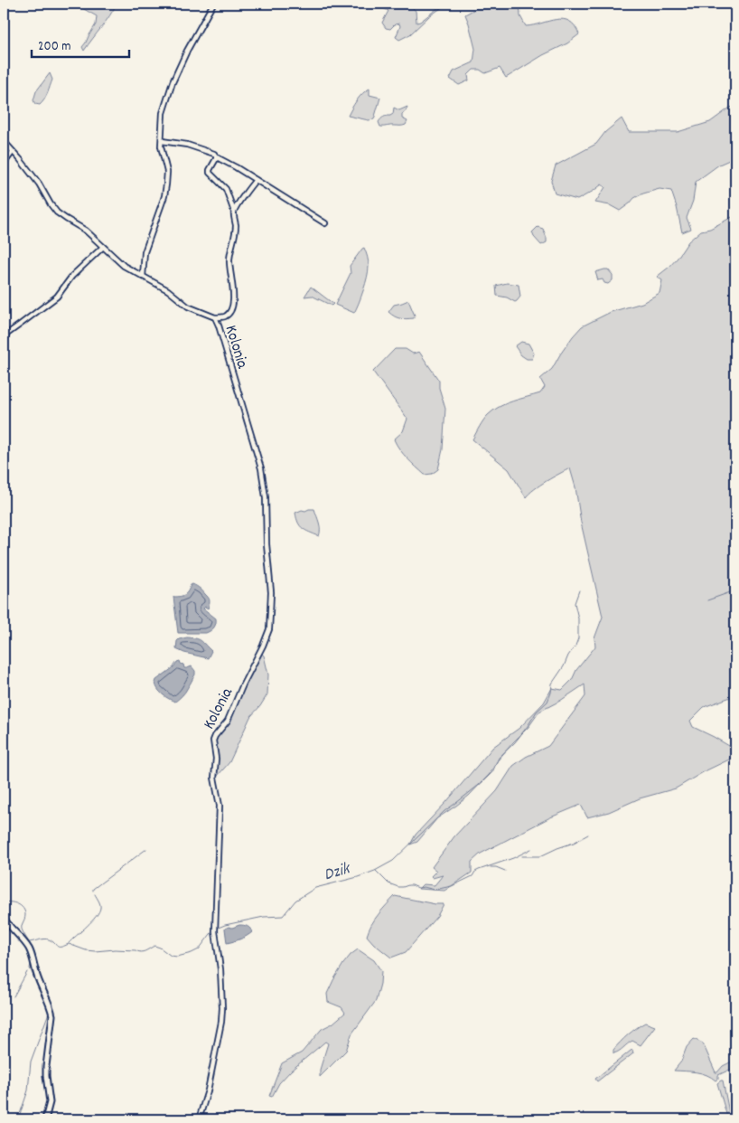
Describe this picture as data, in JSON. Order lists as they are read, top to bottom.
{
  "streets": {
    "street": ["Kolonia"]
  },
  "water": ["Dzik"],
  "scale_bar": "200 m"
}
